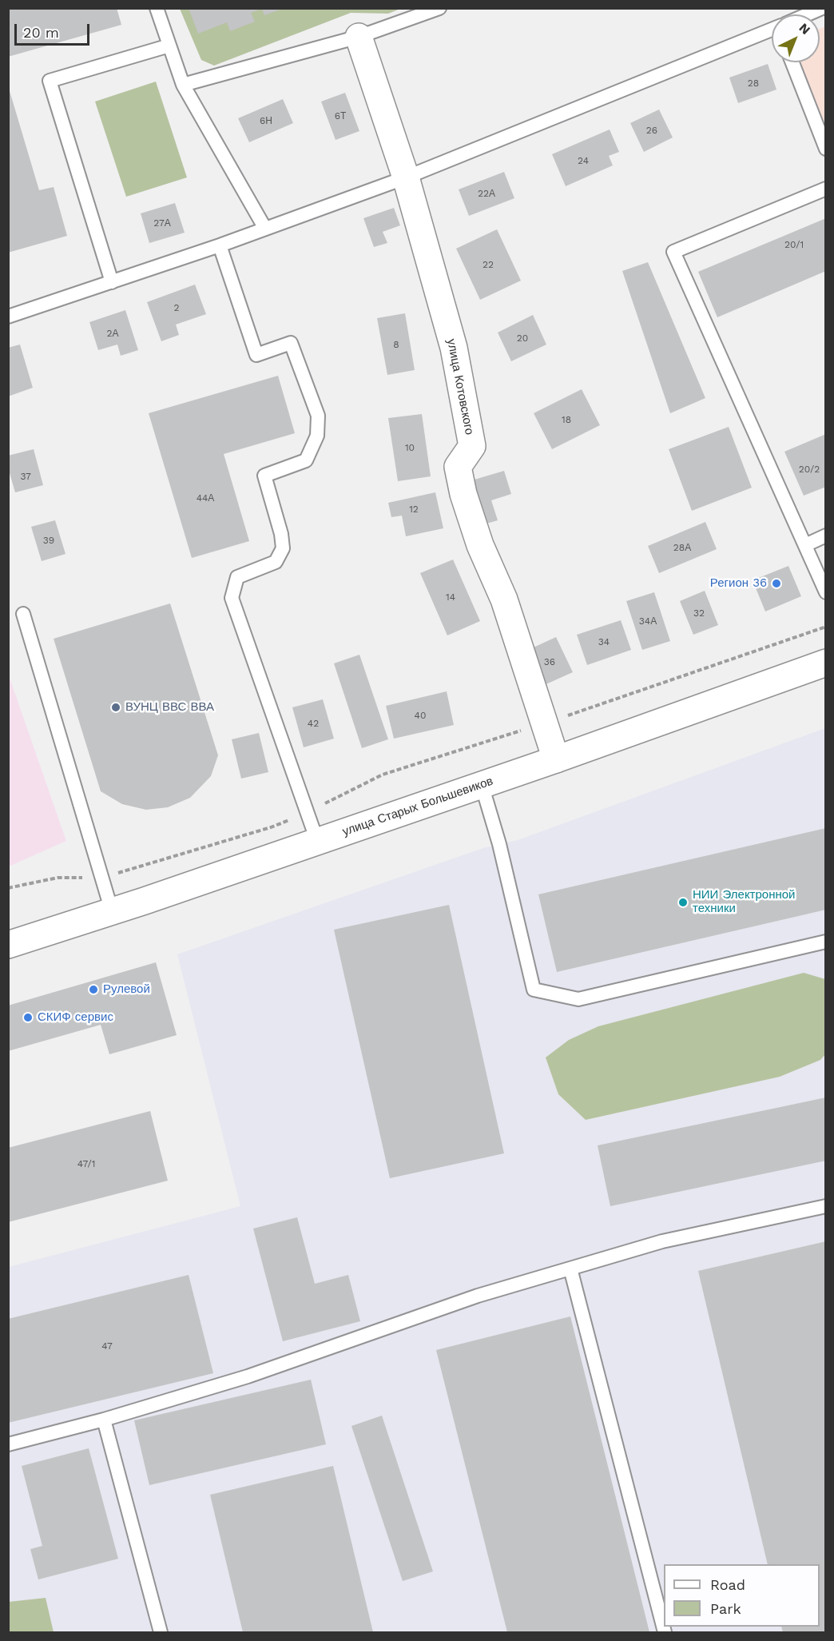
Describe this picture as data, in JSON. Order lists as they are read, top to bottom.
{
  "streets": {
    "street": ["улица Котовского", "улица Старых Большевиков"]
  },
  "crossings": [
    ["улица Котовского", "улица Старых Большевиков"]
  ],
  "places": [
    "Регион 36",
    "ВУНЦ ВВС ВВА",
    "НИИ Электронной техники",
    "Рулевой",
    "СКИФ сервис"
  ],
  "house_numbers": [
    "28",
    "6Т",
    "6Н",
    "26",
    "24",
    "22А",
    "27А",
    "20/1",
    "22",
    "2",
    "2А",
    "20",
    "8",
    "18",
    "10",
    "20/2",
    "37",
    "44А",
    "12",
    "39",
    "28А",
    "14",
    "32",
    "34А",
    "34",
    "36",
    "40",
    "42",
    "47/1",
    "47"
  ],
  "legend": ["Road", "Park"],
  "scale_bar": "20 m",
  "north": "top right"
}
